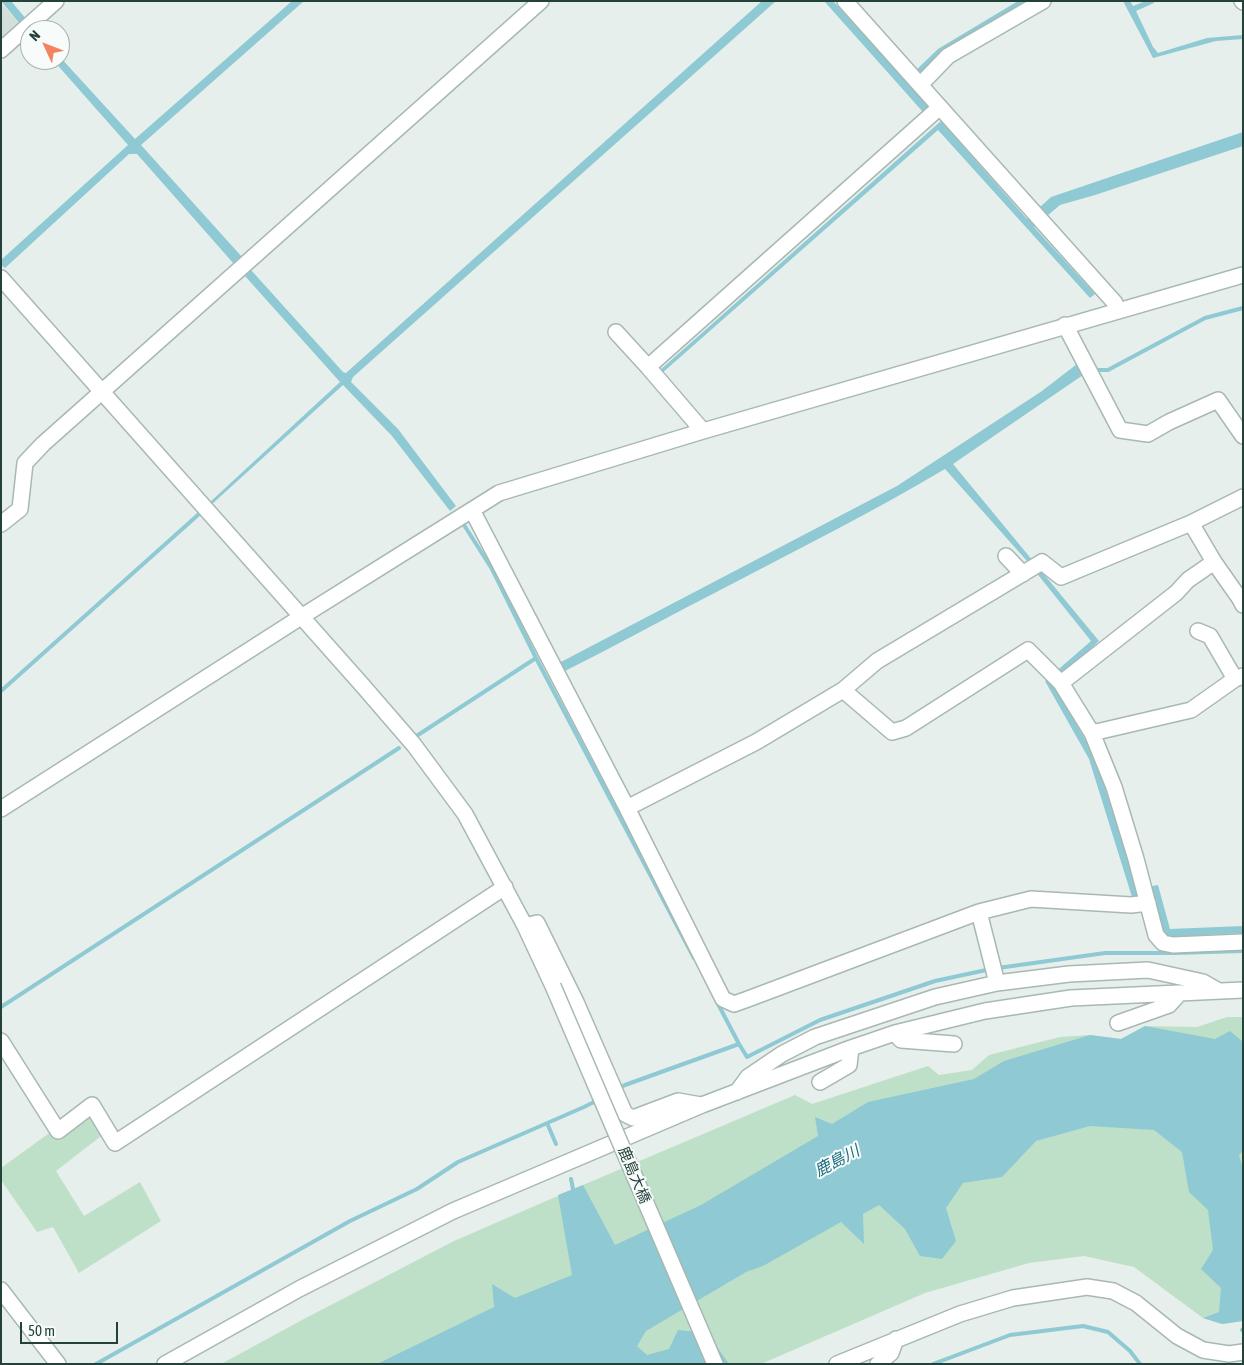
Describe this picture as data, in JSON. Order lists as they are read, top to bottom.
{
  "streets": {
    "street": ["鹿島大橋"]
  },
  "water": ["鹿島川"],
  "scale_bar": "50 m",
  "north": "top left"
}
